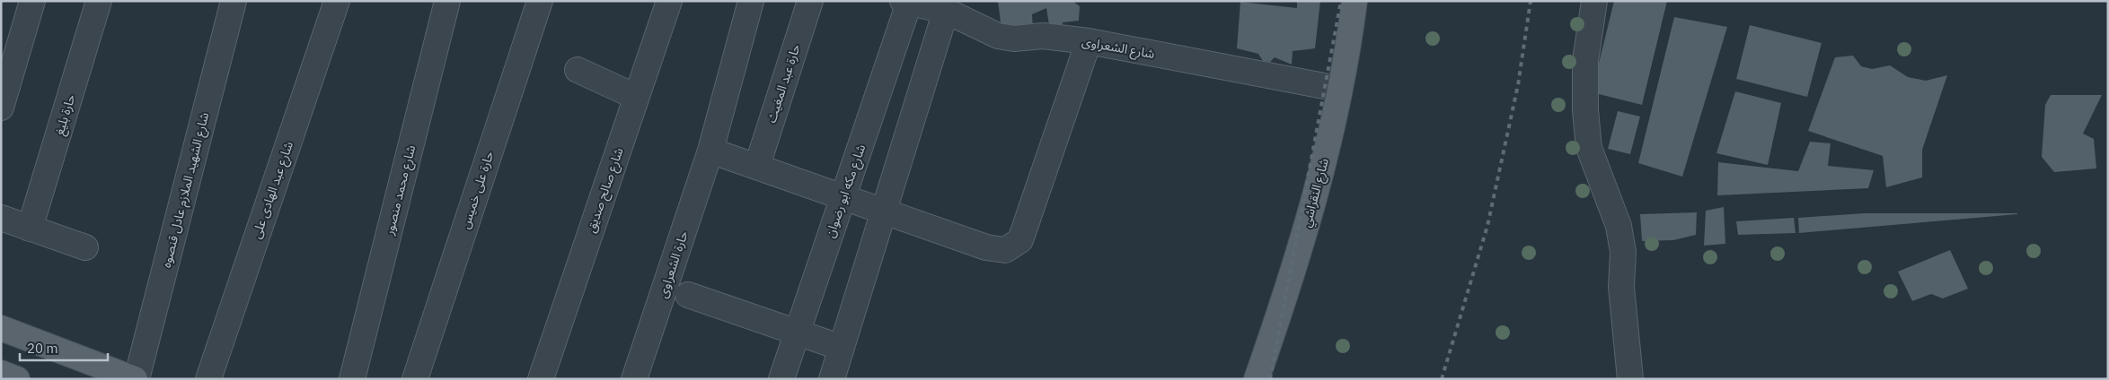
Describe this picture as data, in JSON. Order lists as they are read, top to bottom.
{
  "streets": {
    "main road": ["شارع النقراشي"],
    "street": [
      "شارع الشعراوى",
      "حارة عبد المغيث",
      "حارة بليغ",
      "شارع الشهيد الملازم عادل قنصوه",
      "شارع عبد الهادى على",
      "شارع محمد منصور",
      "حارة على خميس",
      "شارع صالح صديق",
      "شارع مكه ابو رضوان",
      "حارة الشعراوى"
    ]
  },
  "crossings": [
    ["شارع الشعراوى", "شارع مكه ابو رضوان"],
    ["شارع الشعراوى", "شارع النقراشي"]
  ],
  "scale_bar": "20 m"
}
